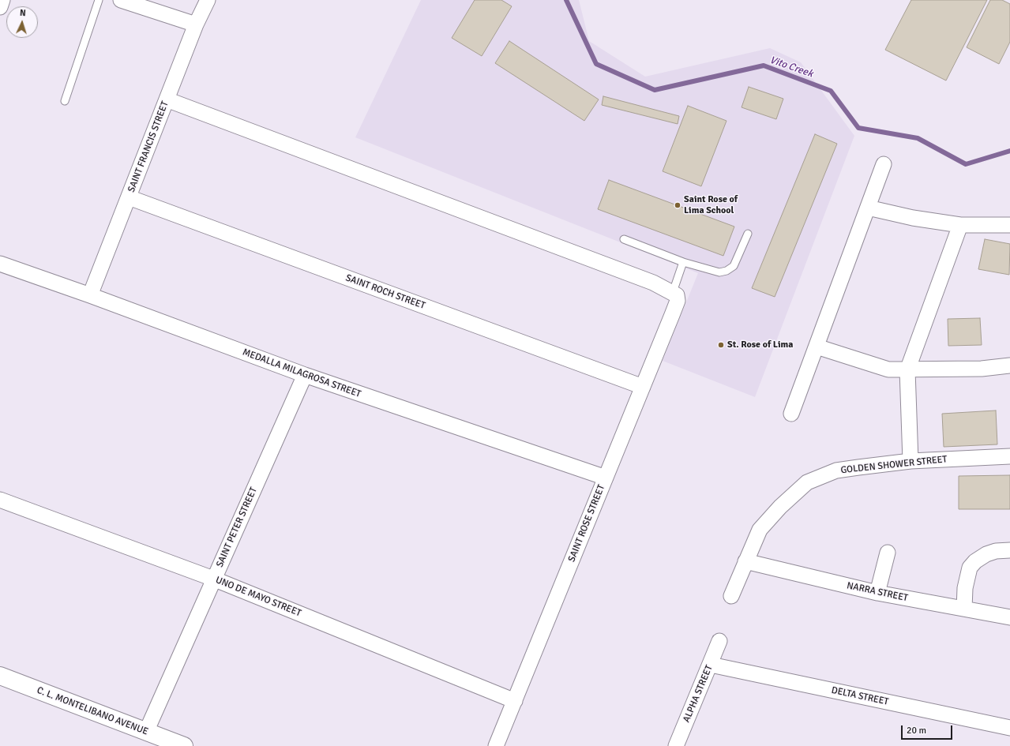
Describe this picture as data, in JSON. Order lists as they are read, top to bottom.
{
  "streets": {
    "street": [
      "SAINT FRANCIS STREET",
      "SAINT ROCH STREET",
      "MEDALLA MILAGROSA STREET",
      "GOLDEN SHOWER STREET",
      "SAINT ROSE STREET",
      "SAINT PETER STREET",
      "NARRA STREET",
      "UNO DE MAYO STREET",
      "ALPHA STREET",
      "DELTA STREET",
      "C. L. MONTELIBANO AVENUE"
    ]
  },
  "crossings": [
    ["SAINT FRANCIS STREET", "SAINT ROCH STREET"],
    ["SAINT FRANCIS STREET", "MEDALLA MILAGROSA STREET"],
    ["SAINT ROCH STREET", "SAINT ROSE STREET"],
    ["MEDALLA MILAGROSA STREET", "SAINT ROSE STREET"],
    ["MEDALLA MILAGROSA STREET", "SAINT PETER STREET"],
    ["GOLDEN SHOWER STREET", "NARRA STREET"],
    ["SAINT ROSE STREET", "UNO DE MAYO STREET"],
    ["SAINT PETER STREET", "UNO DE MAYO STREET"],
    ["SAINT PETER STREET", "C. L. MONTELIBANO AVENUE"],
    ["ALPHA STREET", "DELTA STREET"]
  ],
  "water": ["Vito Creek"],
  "places": ["Saint Rose of Lima School", "St. Rose of Lima"],
  "scale_bar": "20 m",
  "north": "top"
}
